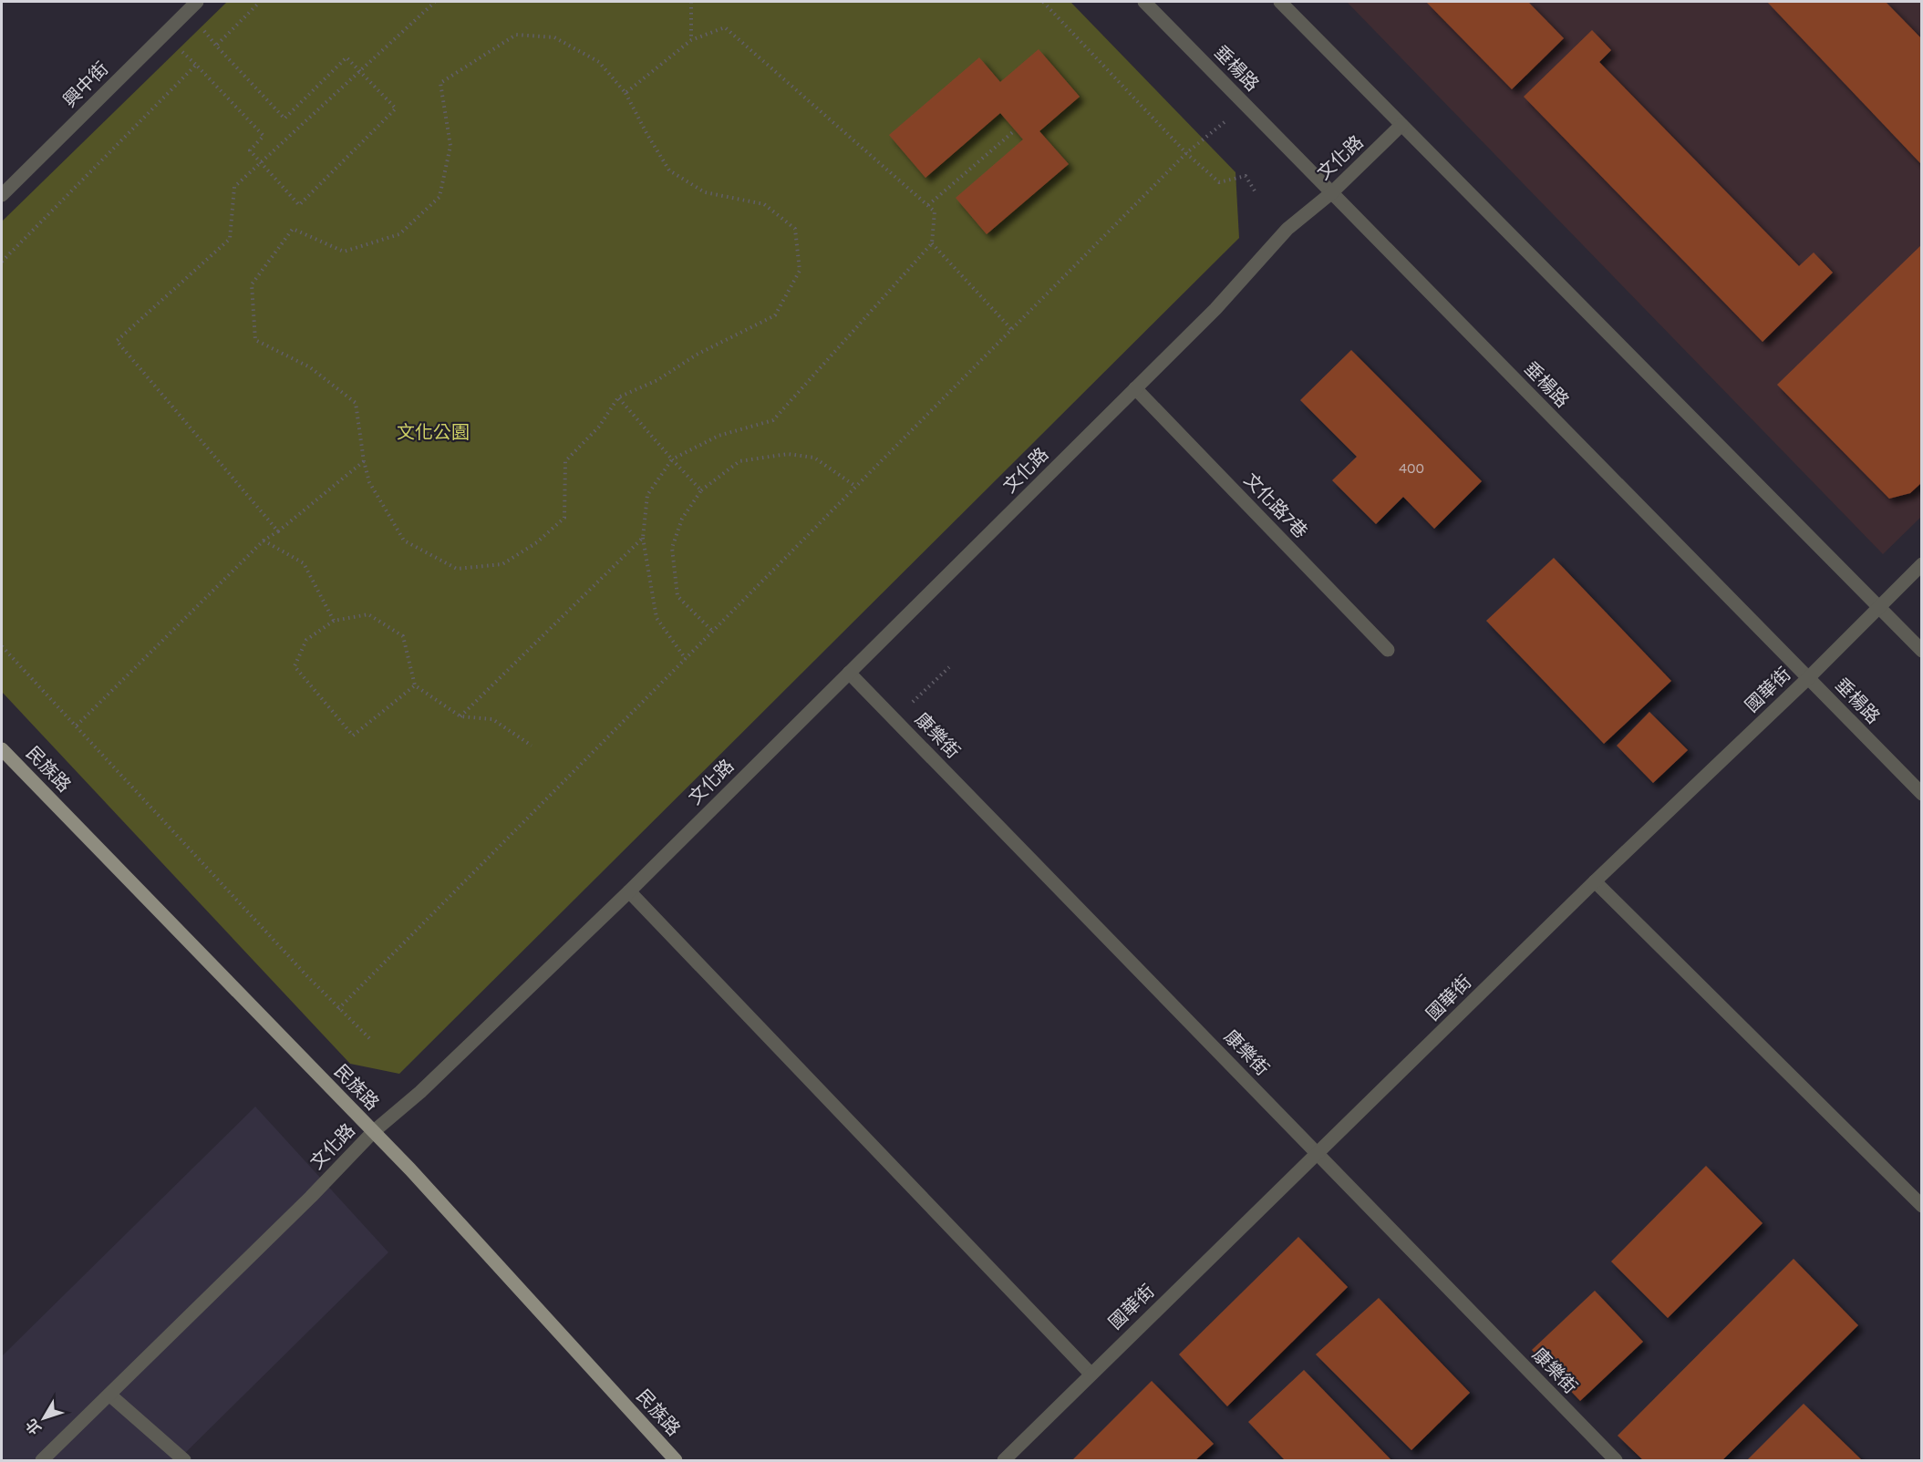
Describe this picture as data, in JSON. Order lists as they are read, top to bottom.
{
  "streets": {
    "main road": ["民族路"],
    "street": [
      "垂楊路",
      "興中街",
      "文化路",
      "文化路7巷",
      "國華街",
      "康樂街"
    ]
  },
  "crossings": [
    ["垂楊路", "文化路"],
    ["垂楊路", "國華街"],
    ["文化路", "文化路7巷"],
    ["文化路", "康樂街"],
    ["文化路", "民族路"],
    ["國華街", "康樂街"]
  ],
  "parks": ["文化公園"],
  "house_numbers": ["400"],
  "north": "bottom left"
}
